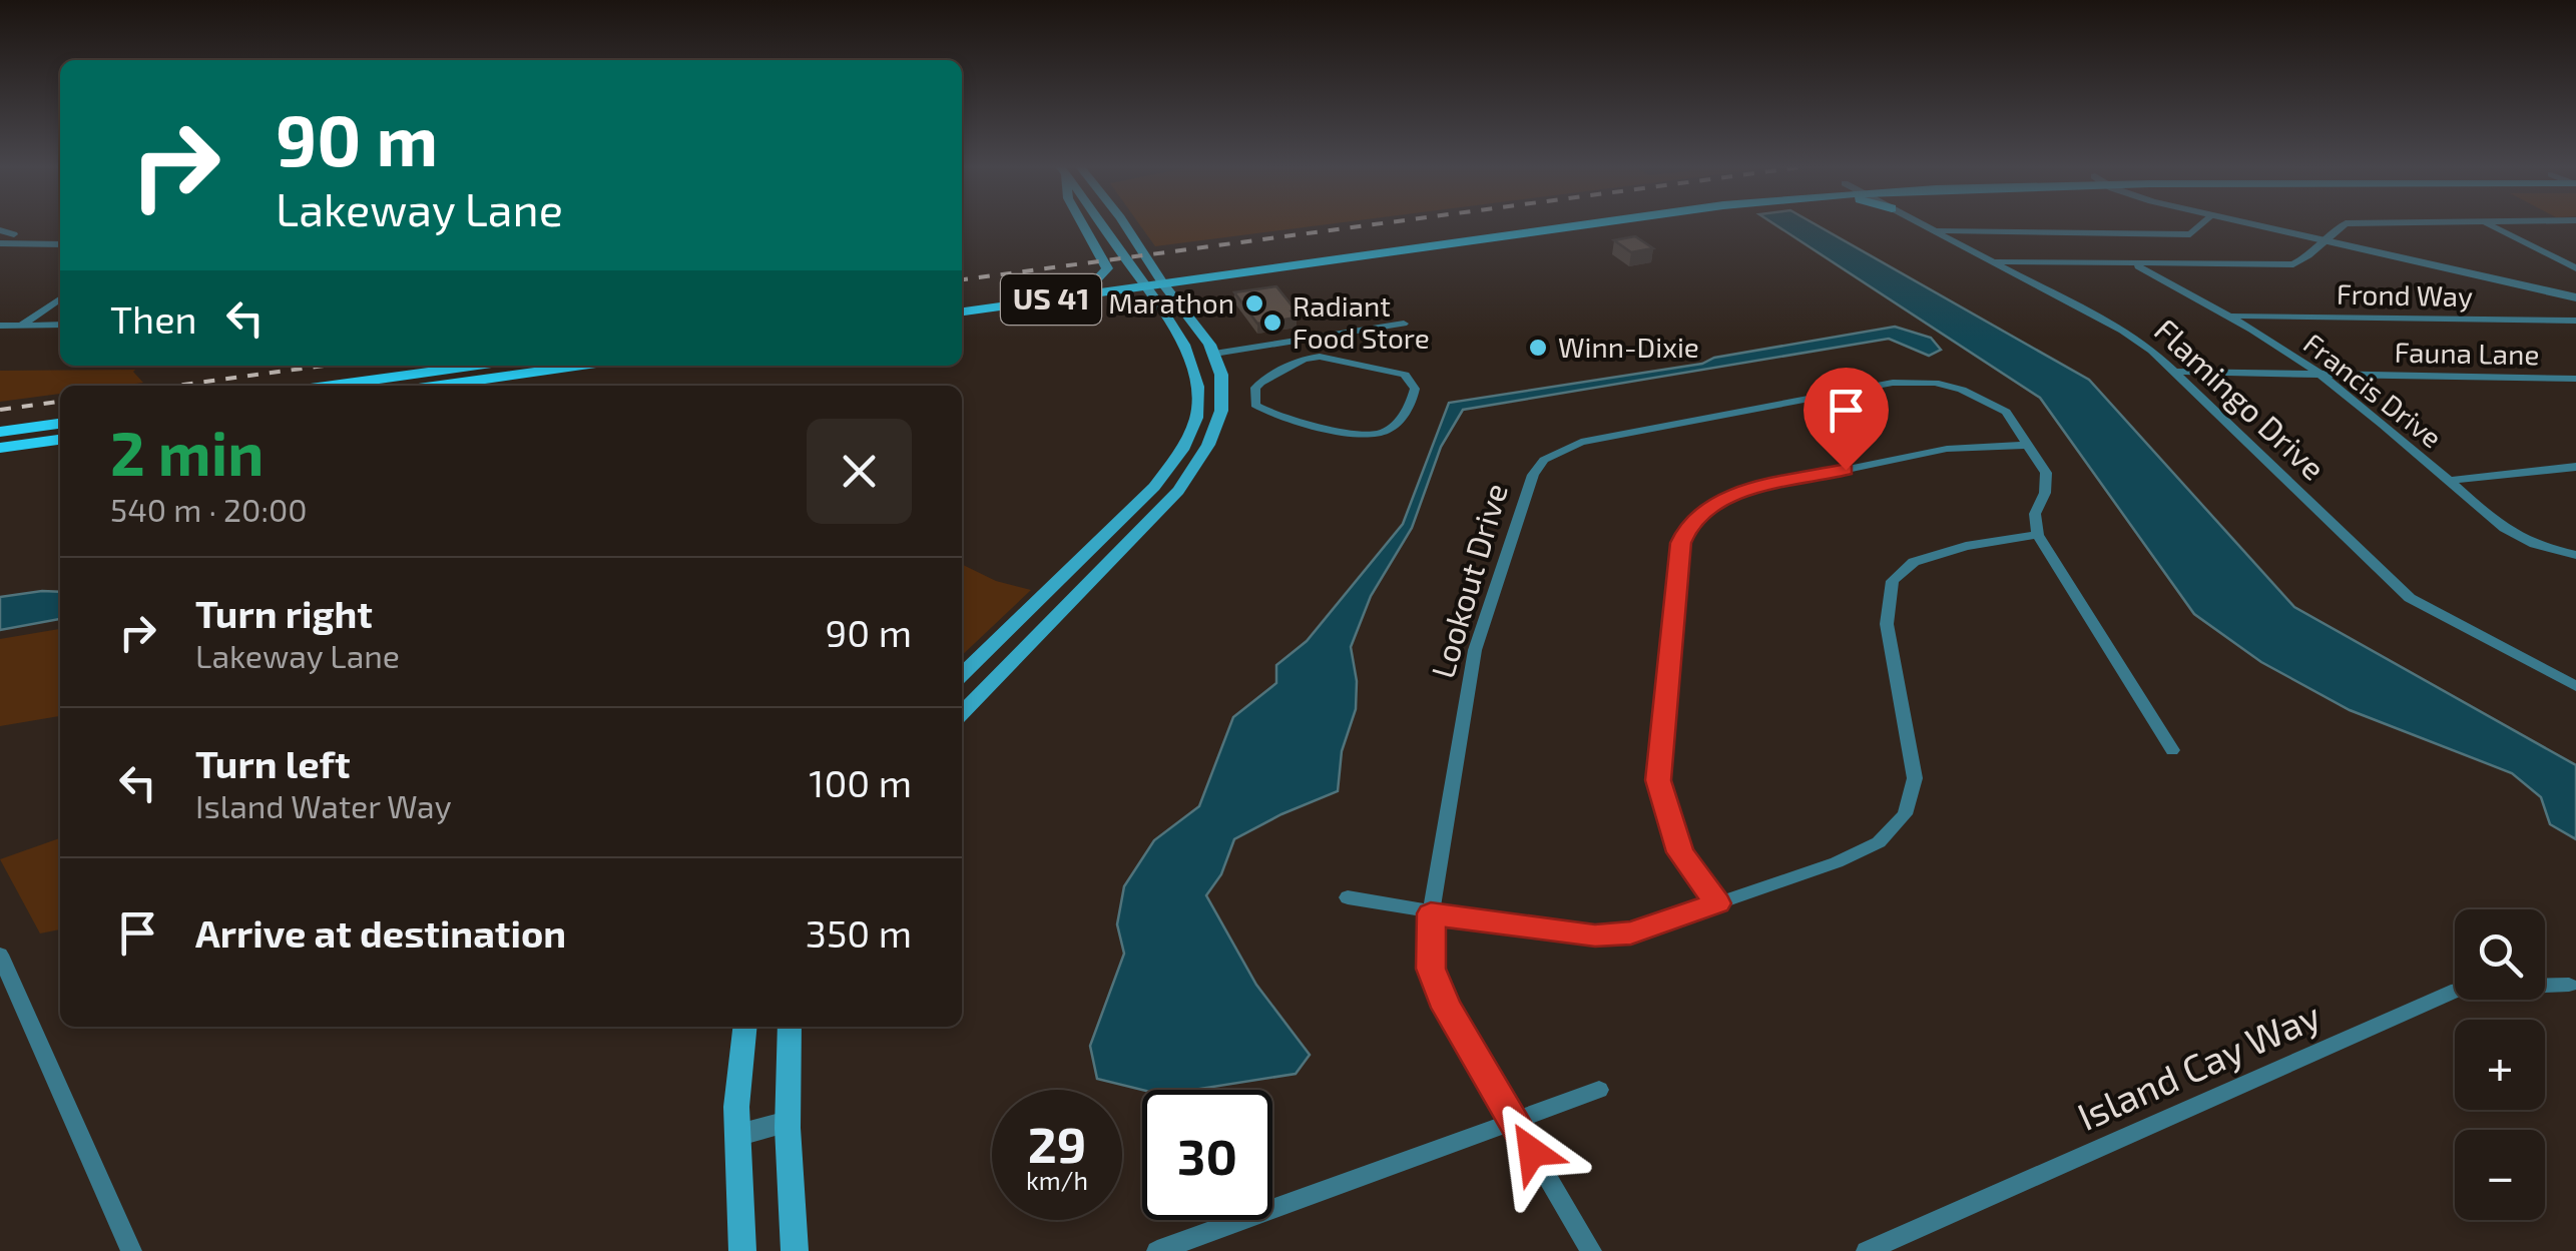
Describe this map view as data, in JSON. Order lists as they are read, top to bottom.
{
  "streets": {
    "main road": ["US 41"],
    "street": [
      "Frond Way",
      "Fauna Lane",
      "Francis Drive",
      "Flamingo Drive",
      "Lookout Drive",
      "Island Cay Way"
    ]
  },
  "crossings": [
    ["Frond Way", "Francis Drive"],
    ["Fauna Lane", "Francis Drive"],
    ["Fauna Lane", "Flamingo Drive"]
  ],
  "places": ["Marathon", "Radiant Food Store", "Winn-Dixie"],
  "page": {
    "turn": ["90 m", "Lakeway Lane"],
    "then": "Then",
    "heading": ["2 min", "540 m · 20:00"],
    "list": [
      {
        "name": "Turn right",
        "note": "Lakeway Lane",
        "value": "90 m"
      },
      {
        "name": "Turn left",
        "note": "Island Water Way",
        "value": "100 m"
      },
      {
        "name": "Arrive at destination",
        "value": "350 m"
      }
    ],
    "map_buttons": ["+", "−"],
    "speed": "29 km/h",
    "limit": "30"
  }
}
